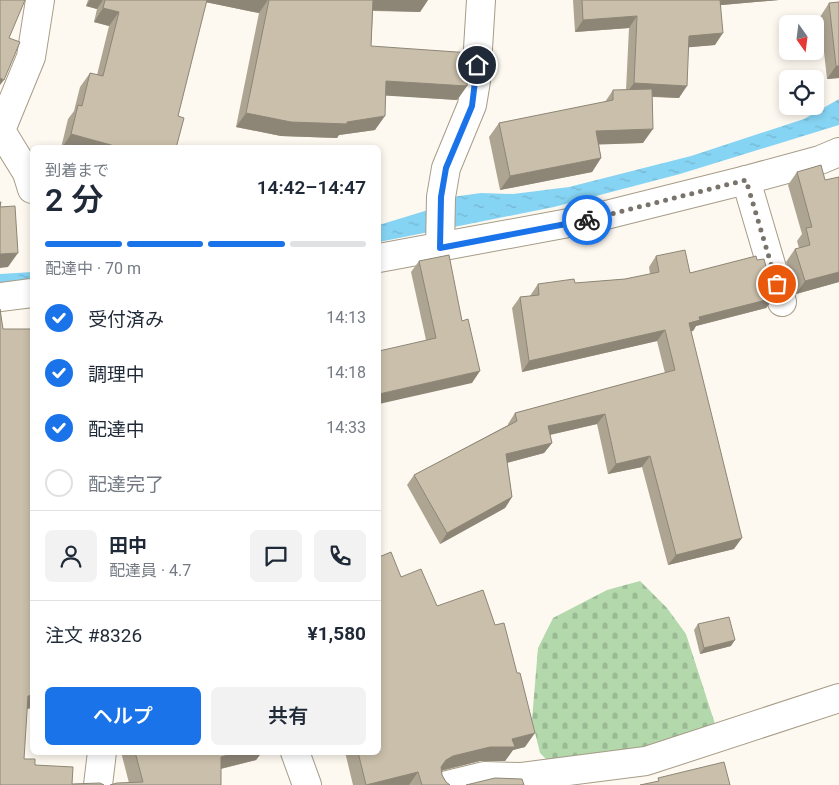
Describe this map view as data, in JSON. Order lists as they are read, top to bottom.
{
  "north": "bottom",
  "page": {
    "heading": ["2 分", "到着まで", "14:42–14:47"],
    "panel": [
      "田中",
      "配達員 · 4.7",
      "注文 #8326",
      "¥1,580"
    ],
    "bar": "配達中 · 70 m",
    "list": [
      ["受付済み", "14:13"],
      ["調理中", "14:18"],
      ["配達中", "14:33"],
      "配達完了"
    ],
    "buttons": ["ヘルプ", "共有"]
  }
}
